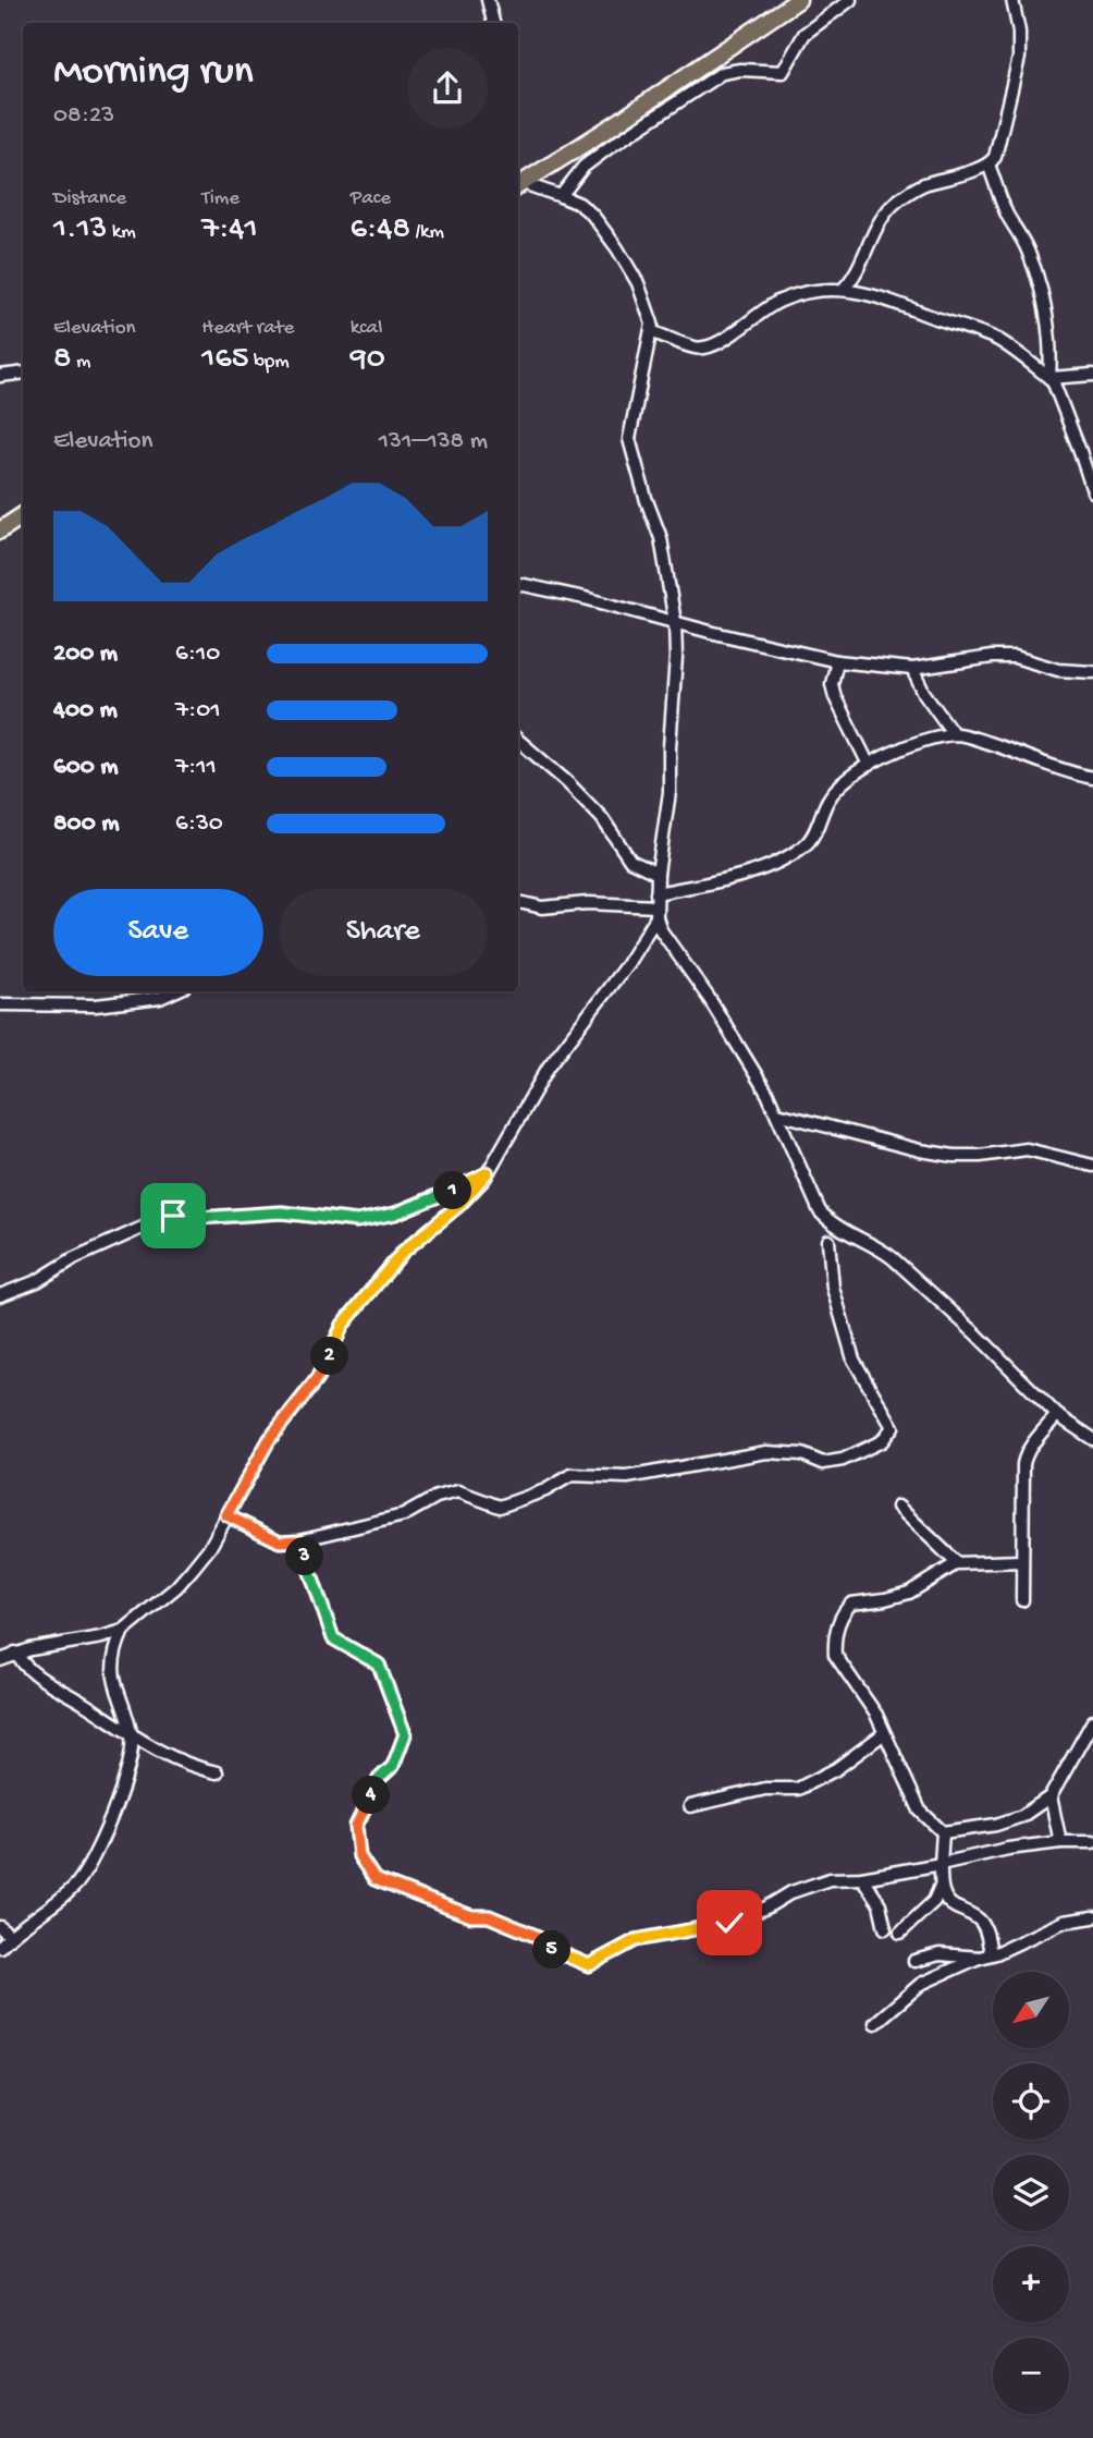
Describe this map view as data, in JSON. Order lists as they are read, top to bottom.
{
  "north": "bottom left",
  "page": {
    "heading": ["Morning run", "08:23"],
    "stats": [
      ["Distance", "1.13 km"],
      ["Time", "7:41"],
      ["Pace", "6:48 /km"],
      ["Elevation", "8 m"],
      ["Heart rate", "165 bpm"],
      ["kcal", "90"]
    ],
    "chart": ["Elevation", "131–138 m"],
    "list": [
      {
        "name": "200 m",
        "note": "6:10"
      },
      {
        "name": "400 m",
        "note": "7:01"
      },
      {
        "name": "600 m",
        "note": "7:11"
      },
      {
        "name": "800 m",
        "note": "6:30"
      }
    ],
    "buttons": ["Save", "Share"],
    "pins": [
      "1",
      "2",
      "3",
      "4",
      "5"
    ],
    "map_buttons": ["+", "−"]
  }
}
